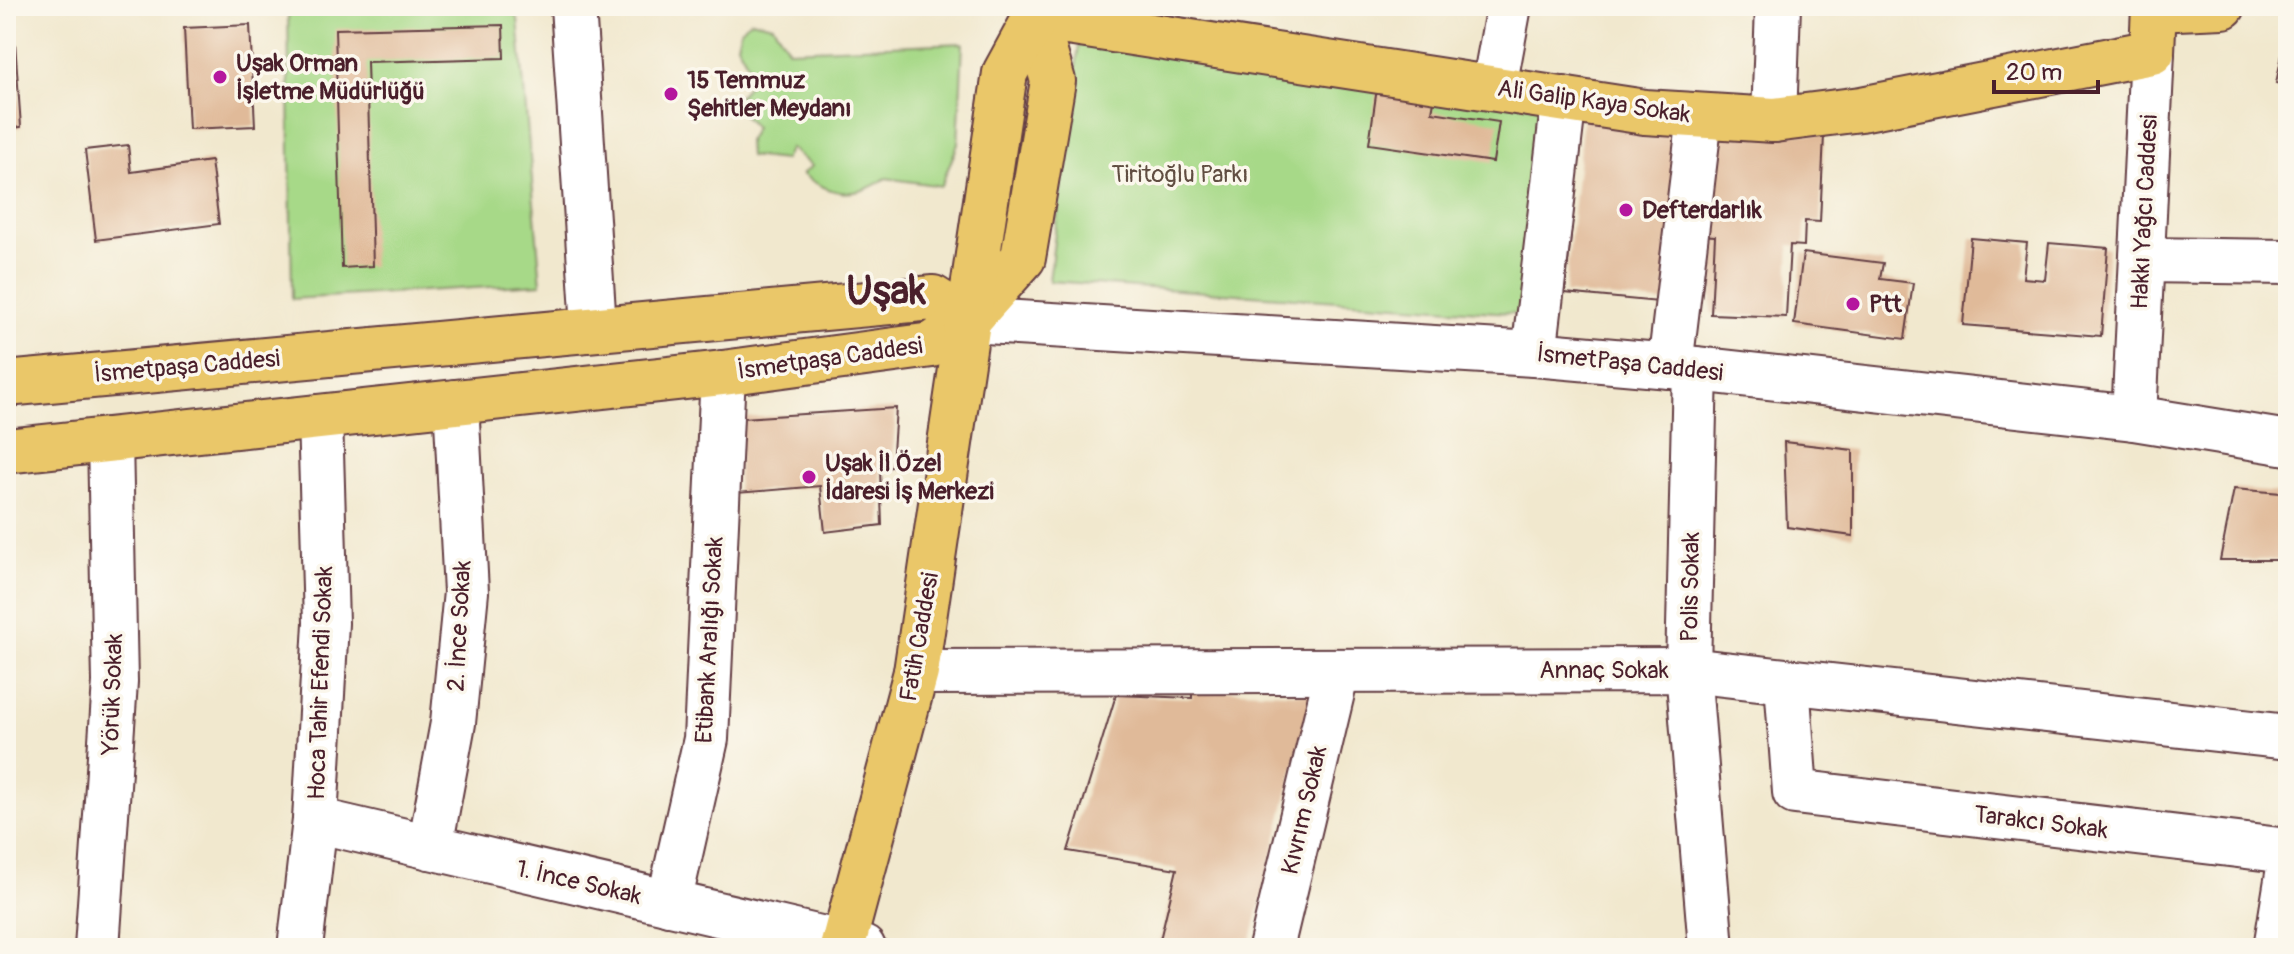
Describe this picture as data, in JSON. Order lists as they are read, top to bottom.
{
  "streets": {
    "main road": [
      "Ali Galip Kaya Sokak",
      "Hakkı Yağcı Caddesi",
      "İsmetpaşa Caddesi",
      "Fatih Caddesi"
    ],
    "street": [
      "İsmetPaşa Caddesi",
      "Polis Sokak",
      "2. İnce Sokak",
      "Etibank Aralığı Sokak",
      "Annaç Sokak",
      "Hoca Tahir Efendi Sokak",
      "Yörük Sokak",
      "Kıvrım Sokak",
      "Tarakcı Sokak",
      "1. İnce Sokak"
    ]
  },
  "crossings": [
    ["Ali Galip Kaya Sokak", "Hakkı Yağcı Caddesi"],
    ["Ali Galip Kaya Sokak", "Polis Sokak"],
    ["Hakkı Yağcı Caddesi", "İsmetPaşa Caddesi"],
    ["İsmetpaşa Caddesi", "İsmetPaşa Caddesi"],
    ["İsmetpaşa Caddesi", "2. İnce Sokak"],
    ["İsmetpaşa Caddesi", "Fatih Caddesi"],
    ["İsmetpaşa Caddesi", "Etibank Aralığı Sokak"],
    ["İsmetpaşa Caddesi", "Hoca Tahir Efendi Sokak"],
    ["İsmetpaşa Caddesi", "Yörük Sokak"],
    ["İsmetPaşa Caddesi", "Polis Sokak"],
    ["İsmetPaşa Caddesi", "Fatih Caddesi"],
    ["Polis Sokak", "Annaç Sokak"],
    ["2. İnce Sokak", "1. İnce Sokak"],
    ["Fatih Caddesi", "Annaç Sokak"],
    ["Fatih Caddesi", "1. İnce Sokak"],
    ["Etibank Aralığı Sokak", "1. İnce Sokak"],
    ["Annaç Sokak", "Kıvrım Sokak"],
    ["Annaç Sokak", "Tarakcı Sokak"],
    ["Hoca Tahir Efendi Sokak", "1. İnce Sokak"]
  ],
  "districts": ["Uşak"],
  "parks": ["Tiritoğlu Parkı"],
  "places": [
    "Uşak Orman İşletme Müdürlüğü",
    "15 Temmuz Şehitler Meydanı",
    "Defterdarlık",
    "Ptt",
    "Uşak İl Özel İdaresi İş Merkezi"
  ],
  "scale_bar": "20 m"
}
